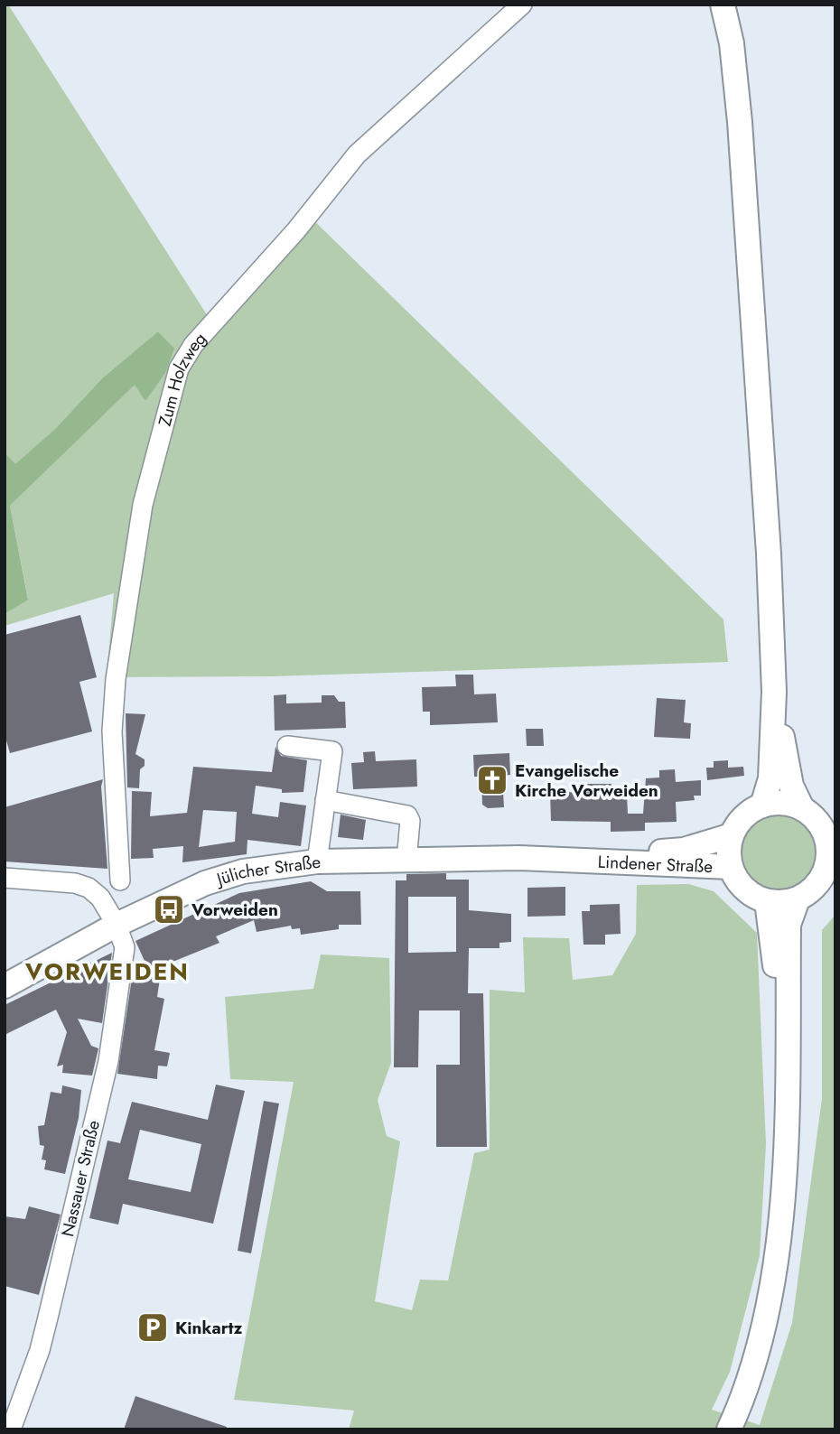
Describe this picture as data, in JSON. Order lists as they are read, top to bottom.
{
  "streets": {
    "main road": ["Lindener Straße", "Jülicher Straße"],
    "street": ["Zum Holzweg", "Nassauer Straße"]
  },
  "crossings": [
    ["Lindener Straße", "Jülicher Straße"],
    ["Jülicher Straße", "Nassauer Straße"]
  ],
  "districts": ["VORWEIDEN"],
  "places": {
    "church": ["Evangelische Kirche Vorweiden"],
    "bus stop": ["Vorweiden"],
    "parking": ["Kinkartz"]
  }
}
